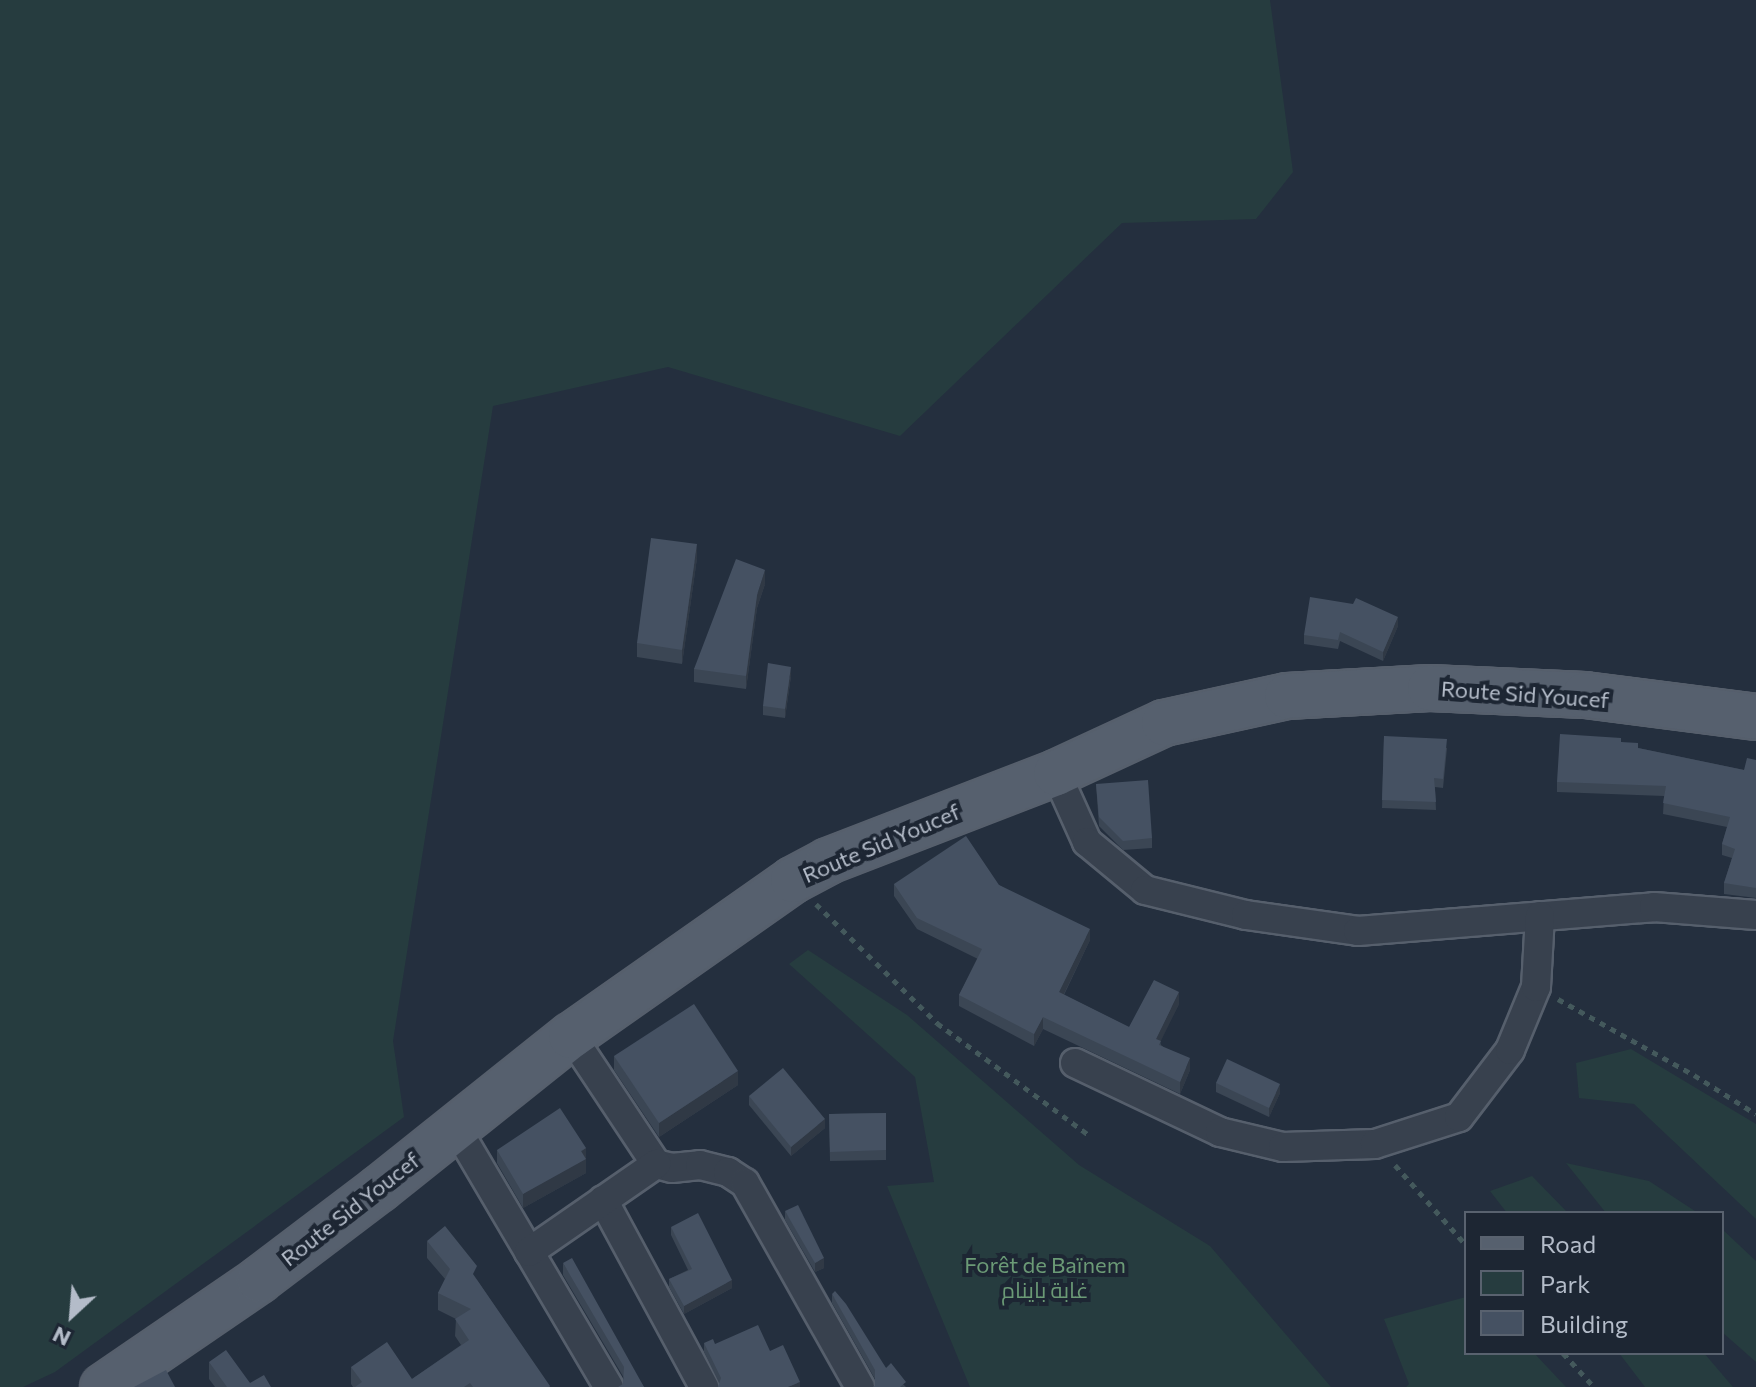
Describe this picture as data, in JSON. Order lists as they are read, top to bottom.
{
  "streets": {
    "main road": ["Route Sid Youcef"]
  },
  "parks": ["Forêt de Baïnem غابة باينام"],
  "legend": ["Road", "Park", "Building"],
  "north": "bottom left"
}
